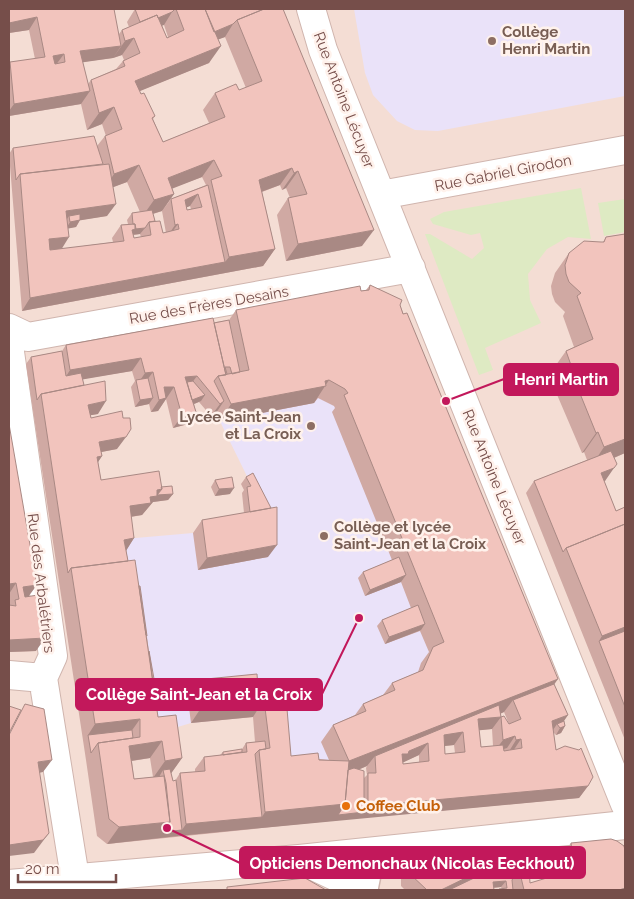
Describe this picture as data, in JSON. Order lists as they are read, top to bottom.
{
  "streets": {
    "street": [
      "Rue Antoine Lécuyer",
      "Rue Gabriel Girodon",
      "Rue des Frères Desains",
      "Rue des Arbalétriers"
    ]
  },
  "crossings": [
    ["Rue Antoine Lécuyer", "Rue Gabriel Girodon"],
    ["Rue Antoine Lécuyer", "Rue des Frères Desains"]
  ],
  "places": [
    "Collège Henri Martin",
    "Henri Martin",
    "Lycée Saint-Jean et La Croix",
    "Collège et lycée Saint-Jean et la Croix",
    "Collège Saint-Jean et la Croix",
    "Coffee Club",
    "Opticiens Demonchaux (Nicolas Eeckhout)"
  ],
  "scale_bar": "20 m"
}
